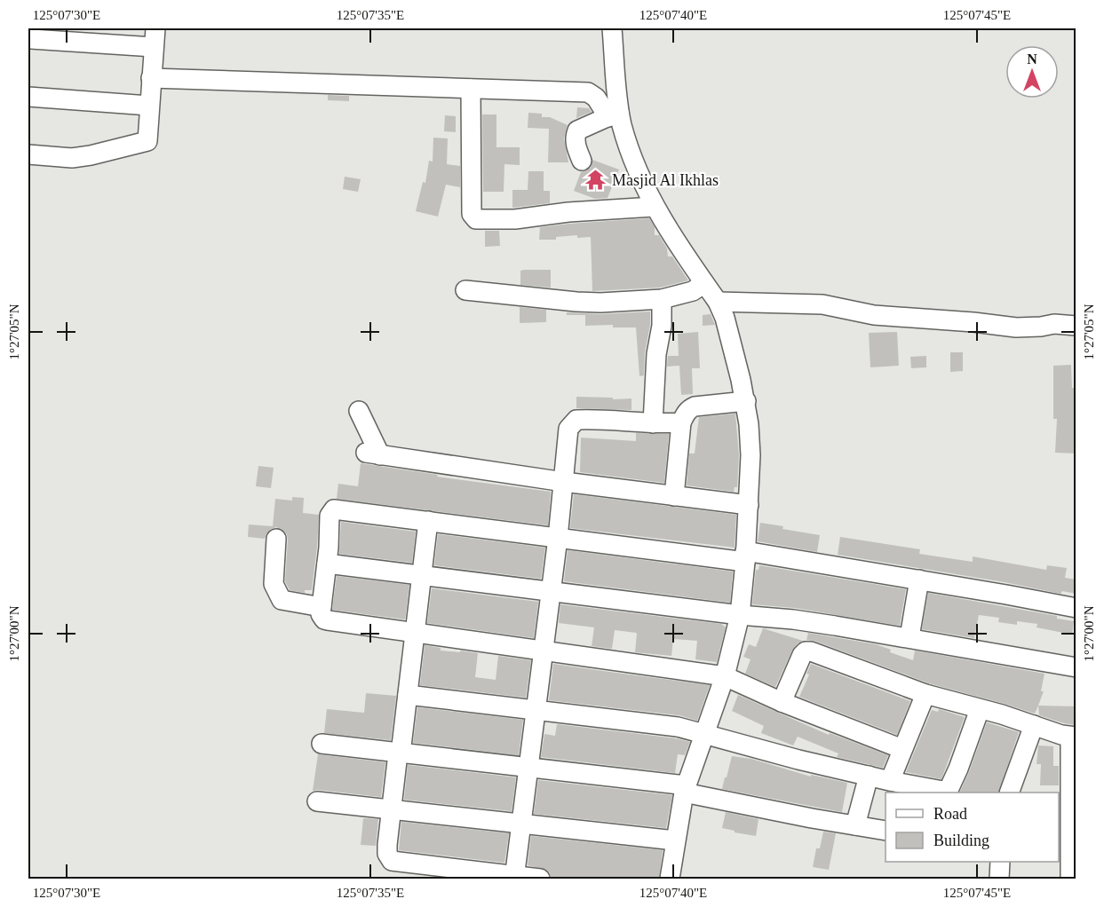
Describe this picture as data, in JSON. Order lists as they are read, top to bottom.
{
  "places": {
    "temple": ["Masjid Al Ikhlas"]
  },
  "legend": ["Road", "Building"],
  "north": "top",
  "coordinates": [
    "125°07'30\"E",
    "125°07'35\"E",
    "125°07'40\"E",
    "125°07'45\"E",
    "1°27'05\"N",
    "1°27'00\"N"
  ]
}
